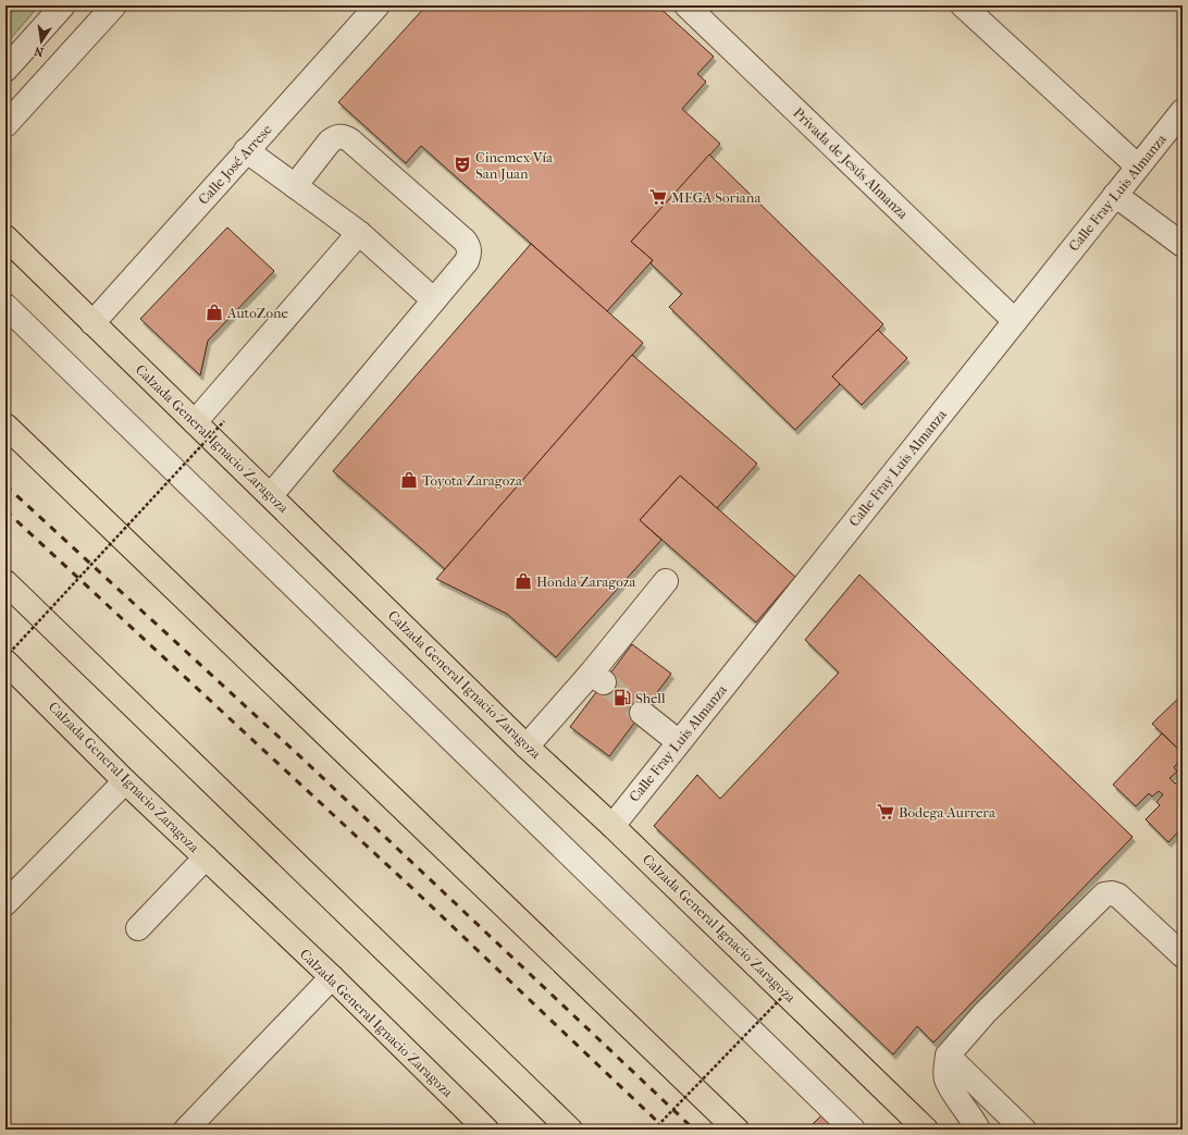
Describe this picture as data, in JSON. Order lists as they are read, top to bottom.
{
  "streets": {
    "main road": ["Calzada General Ignacio Zaragoza"],
    "street": ["Privada de Jesús Almanza", "Calle José Arrese", "Calle Fray Luis Almanza"]
  },
  "crossings": [
    ["Privada de Jesús Almanza", "Calle Fray Luis Almanza"],
    ["Calle José Arrese", "Calzada General Ignacio Zaragoza"],
    ["Calle Fray Luis Almanza", "Calzada General Ignacio Zaragoza"]
  ],
  "places": {
    "theatre": ["Cinemex Vía San Juan"],
    "supermarket": ["MEGA Soriana", "Bodega Aurrera"],
    "shop": ["AutoZone", "Toyota Zaragoza", "Honda Zaragoza"],
    "fuel station": ["Shell"]
  },
  "north": "bottom"
}
